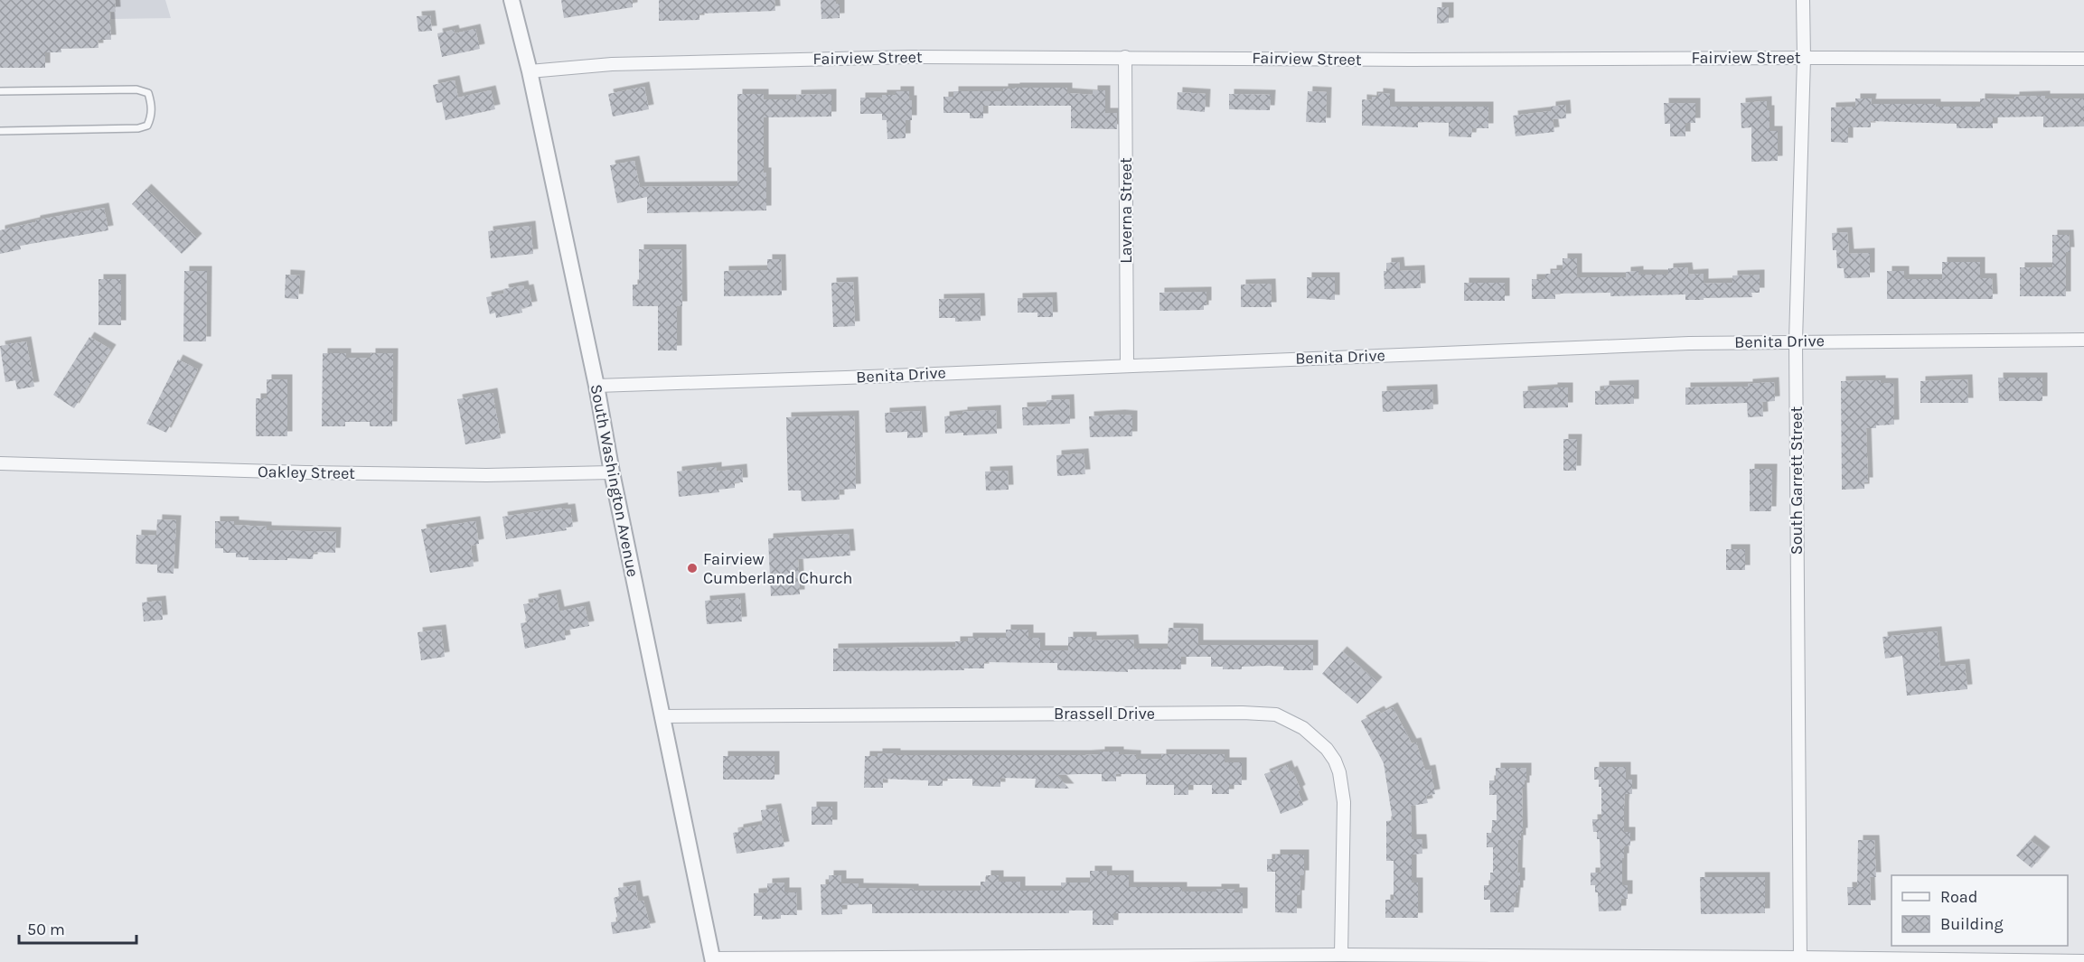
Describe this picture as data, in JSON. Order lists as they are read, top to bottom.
{
  "streets": {
    "street": [
      "Fairview Street",
      "Laverna Street",
      "Benita Drive",
      "Oakley Street",
      "South Washington Avenue",
      "South Garrett Street",
      "Brassell Drive"
    ]
  },
  "crossings": [
    ["Fairview Street", "Laverna Street"],
    ["Fairview Street", "South Washington Avenue"],
    ["Fairview Street", "South Garrett Street"],
    ["Laverna Street", "Benita Drive"],
    ["Benita Drive", "South Washington Avenue"],
    ["Benita Drive", "South Garrett Street"],
    ["Oakley Street", "South Washington Avenue"],
    ["South Washington Avenue", "Brassell Drive"]
  ],
  "places": ["Fairview Cumberland Church"],
  "legend": ["Road", "Building"],
  "scale_bar": "50 m"
}
